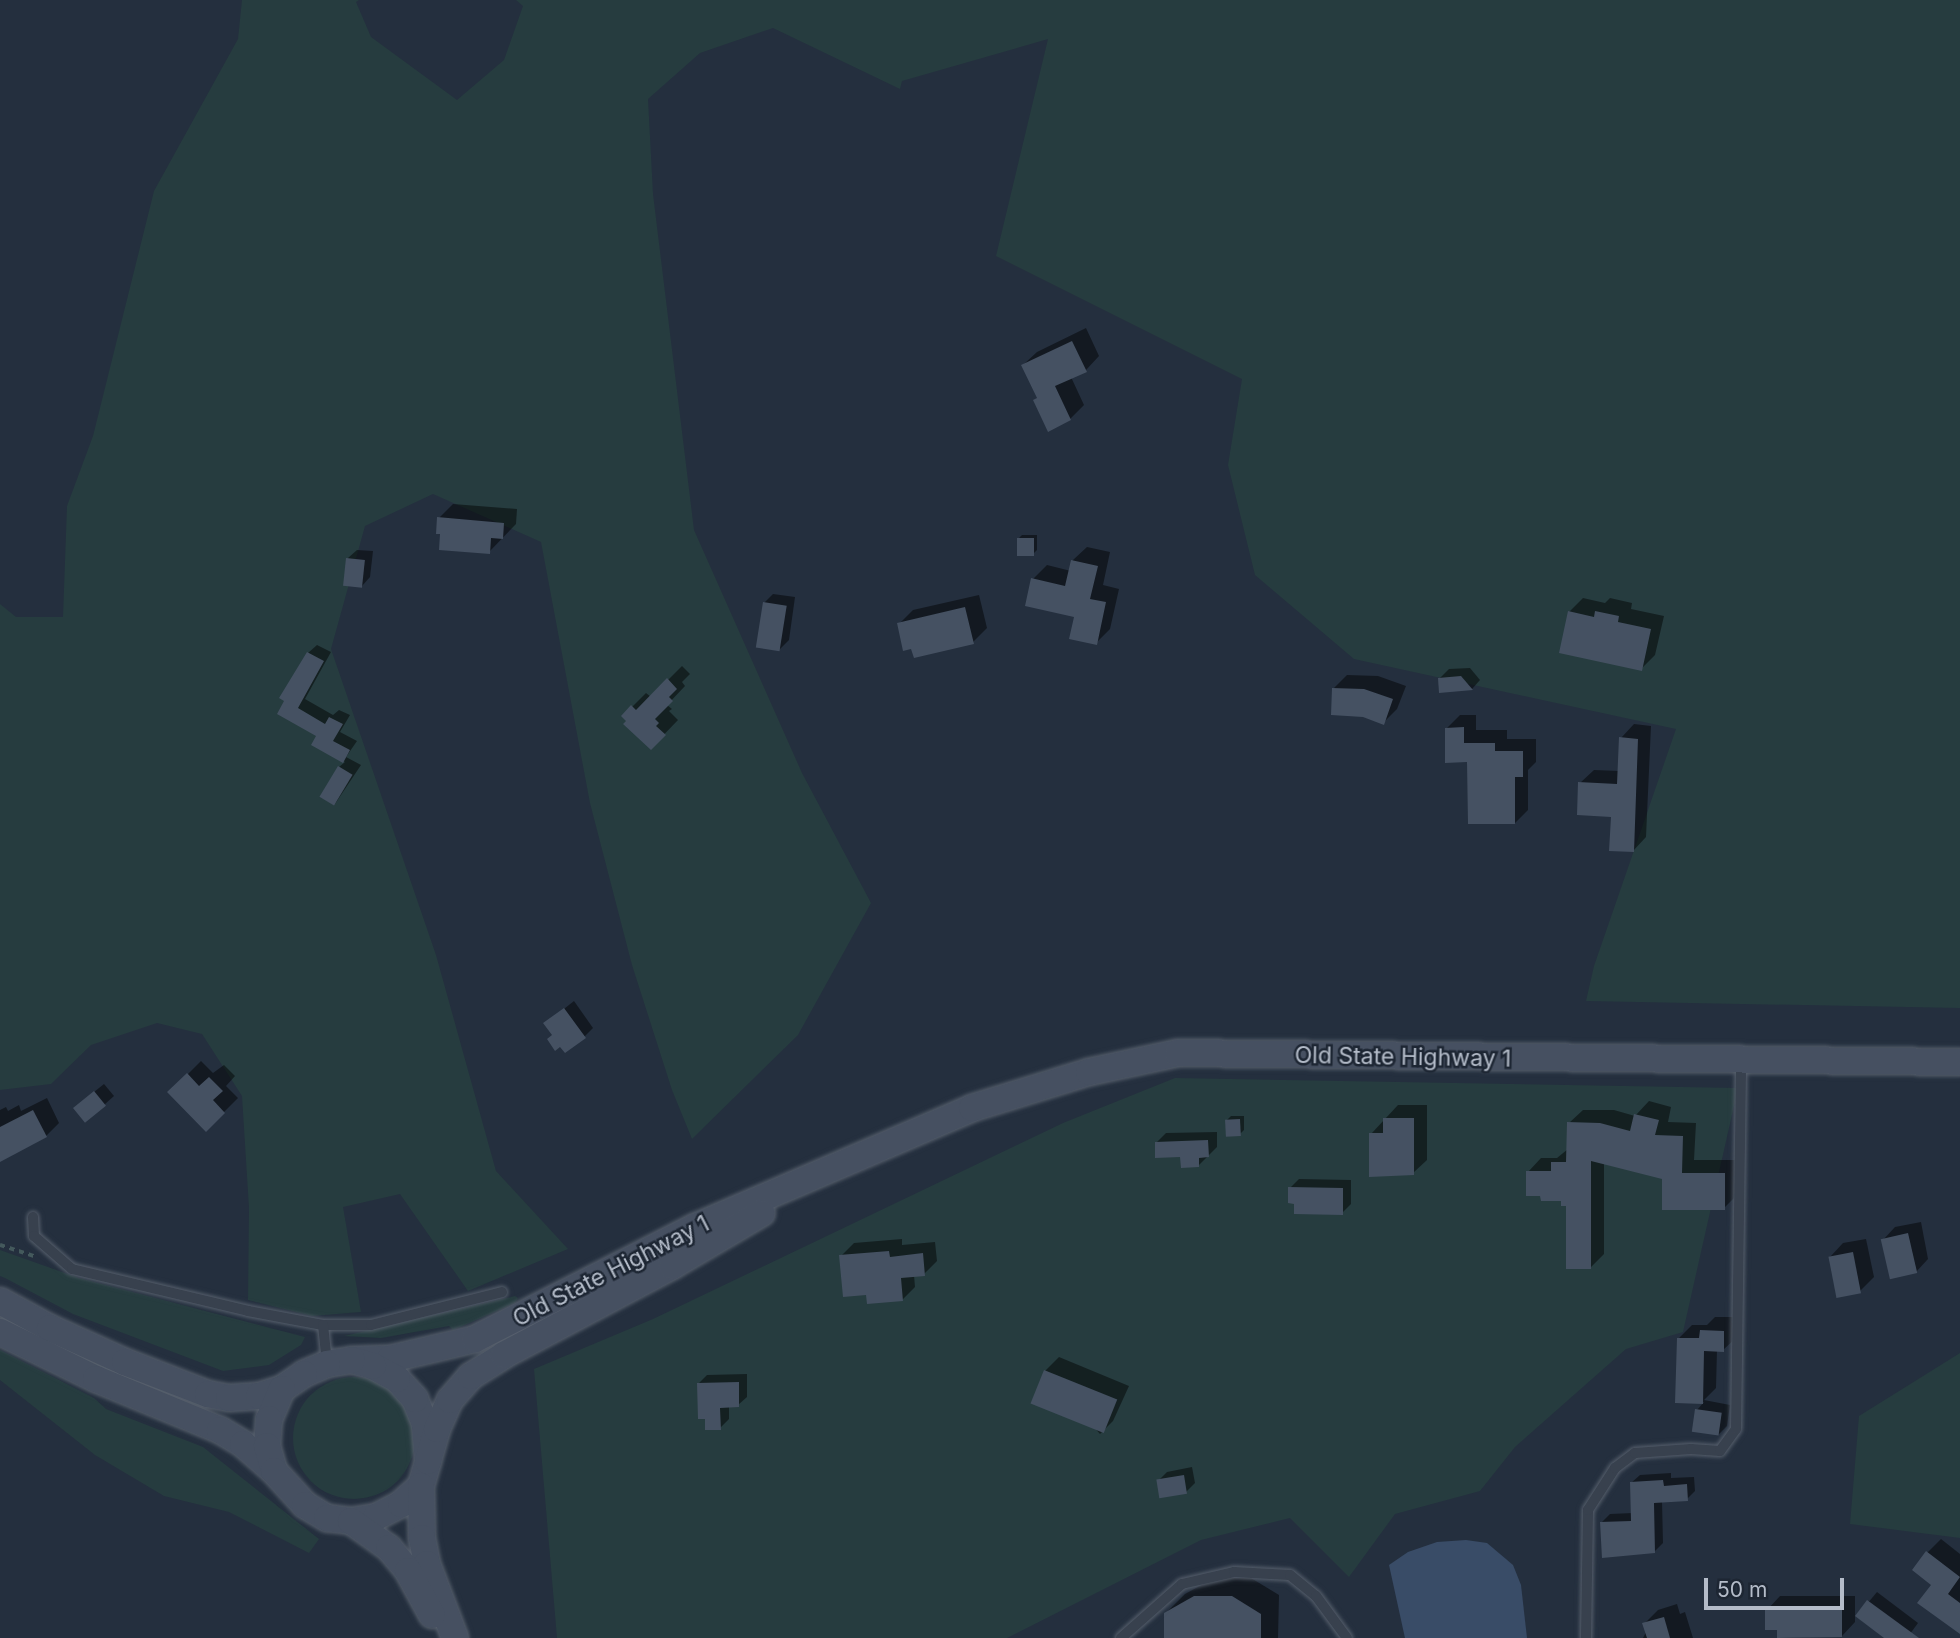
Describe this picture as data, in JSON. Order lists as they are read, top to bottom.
{
  "streets": {
    "main road": ["Old State Highway 1"]
  },
  "scale_bar": "50 m"
}
